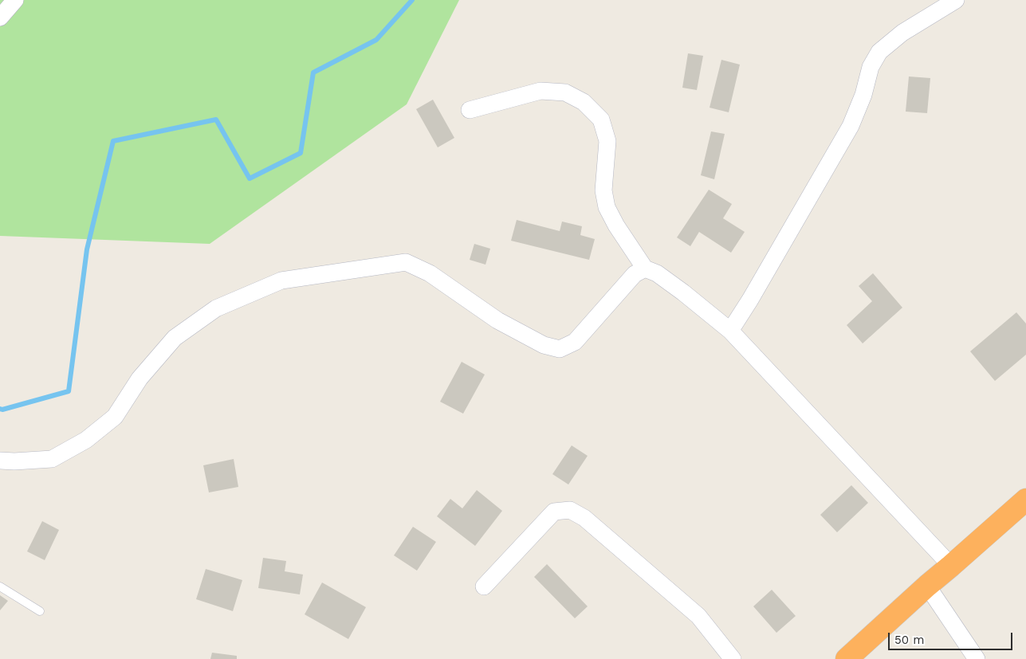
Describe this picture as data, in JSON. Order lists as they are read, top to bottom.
{
  "scale_bar": "50 m"
}
